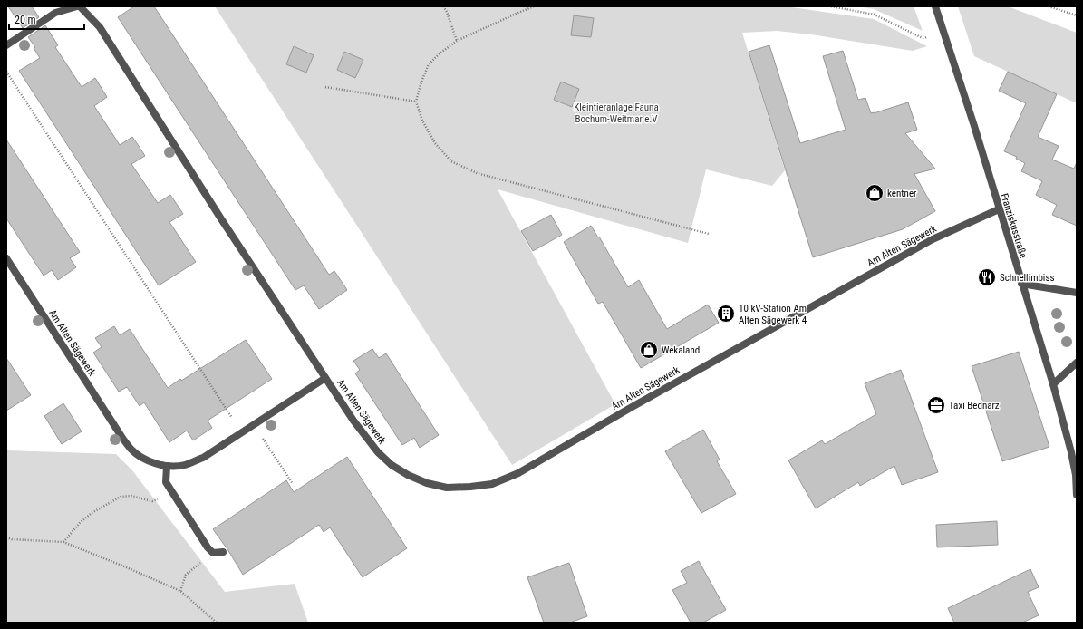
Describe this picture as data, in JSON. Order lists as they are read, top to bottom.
{
  "streets": {
    "street": ["Franziskusstraße", "Am Alten Sägewerk"]
  },
  "crossings": [
    ["Franziskusstraße", "Am Alten Sägewerk"]
  ],
  "parks": ["Kleintieranlage Fauna Bochum-Weitmar e.V"],
  "places": {
    "shop": ["kentner", "Wekaland"],
    "restaurant": ["Schnellimbiss"],
    "building": ["10 kV-Station Am Alten Sägewerk 4"],
    "office": ["Taxi Bednarz"]
  },
  "scale_bar": "20 m"
}
